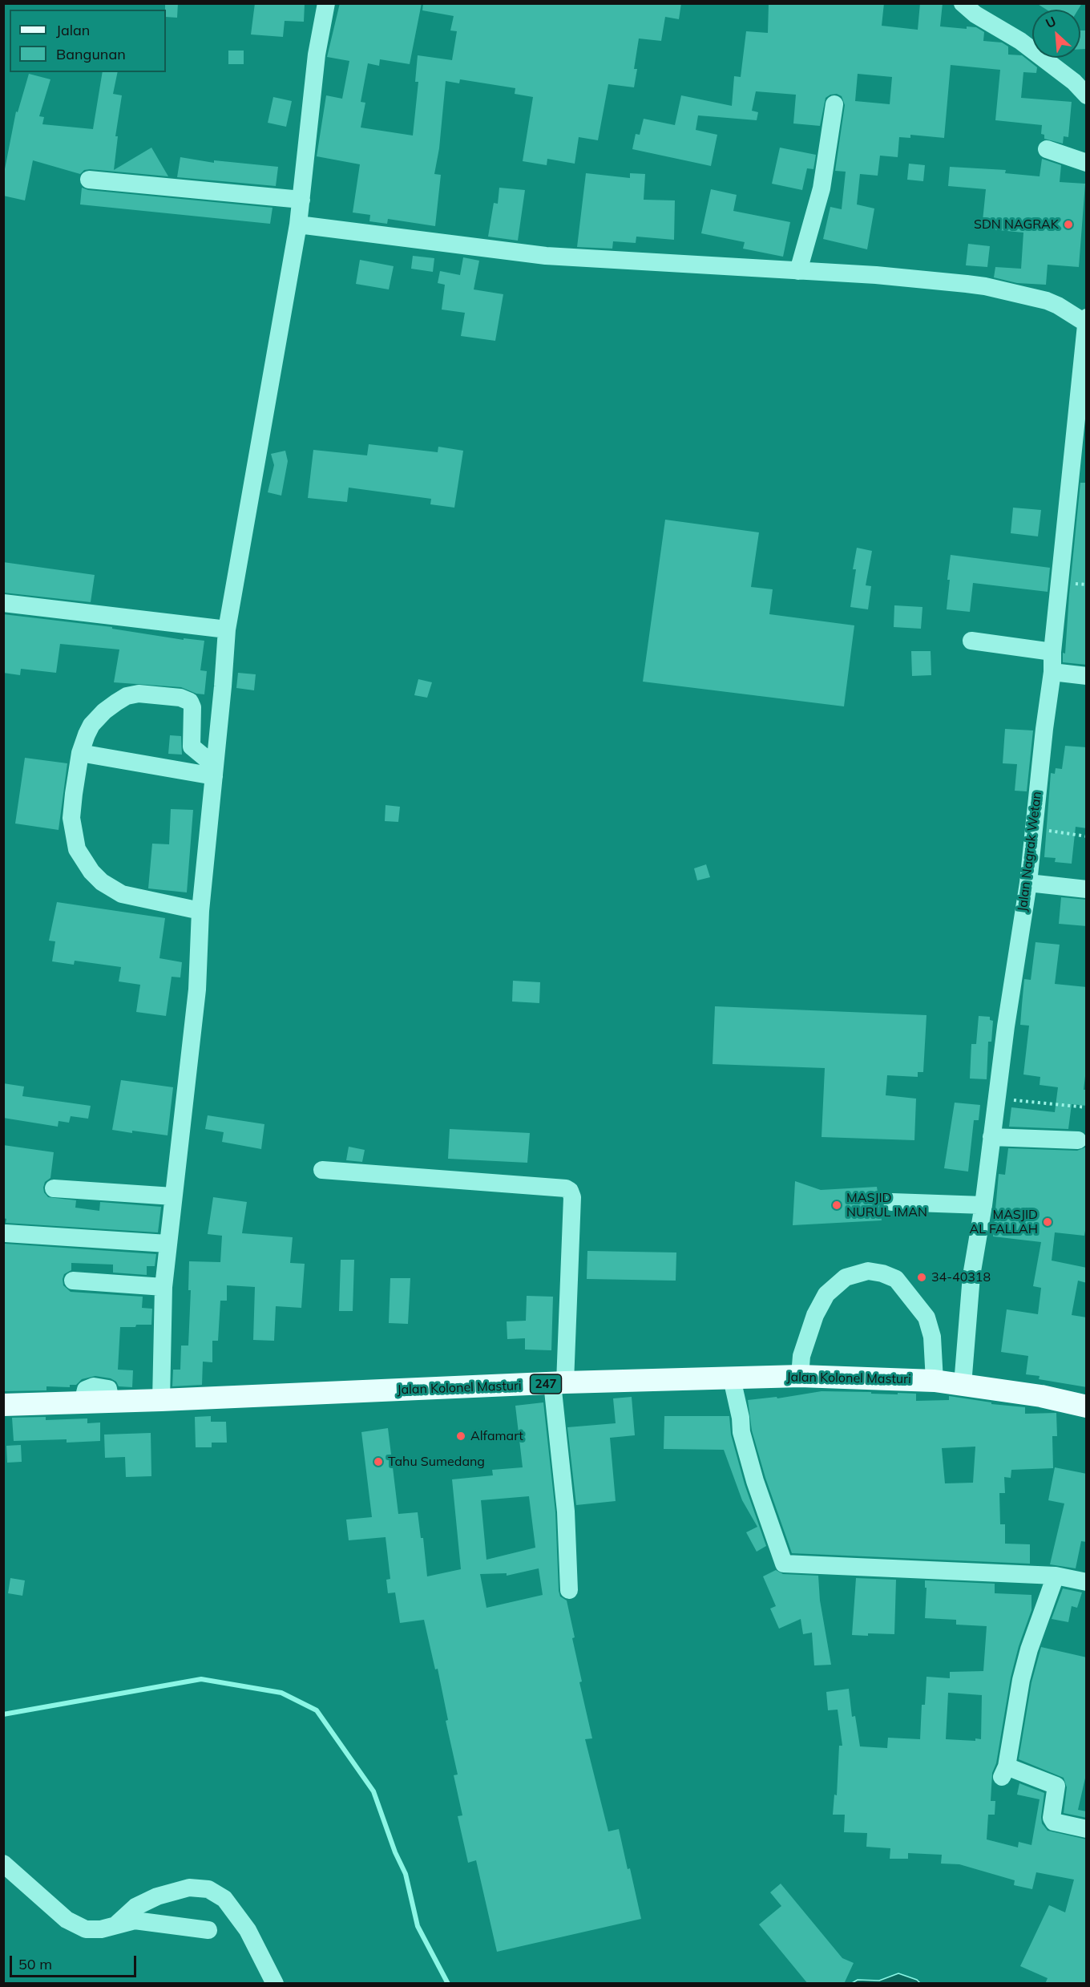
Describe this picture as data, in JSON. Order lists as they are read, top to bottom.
{
  "streets": {
    "main road": ["Jalan Kolonel Masturi", "247"],
    "street": ["Jalan Nagrak Wetan"]
  },
  "crossings": [
    ["Jalan Nagrak Wetan", "Jalan Kolonel Masturi"]
  ],
  "places": [
    "SDN NAGRAK",
    "MASJID NURUL IMAN",
    "MASJID AL FALLAH",
    "34-40318",
    "Alfamart",
    "Tahu Sumedang"
  ],
  "legend": ["Jalan", "Bangunan"],
  "scale_bar": "50 m",
  "north": "top left"
}
